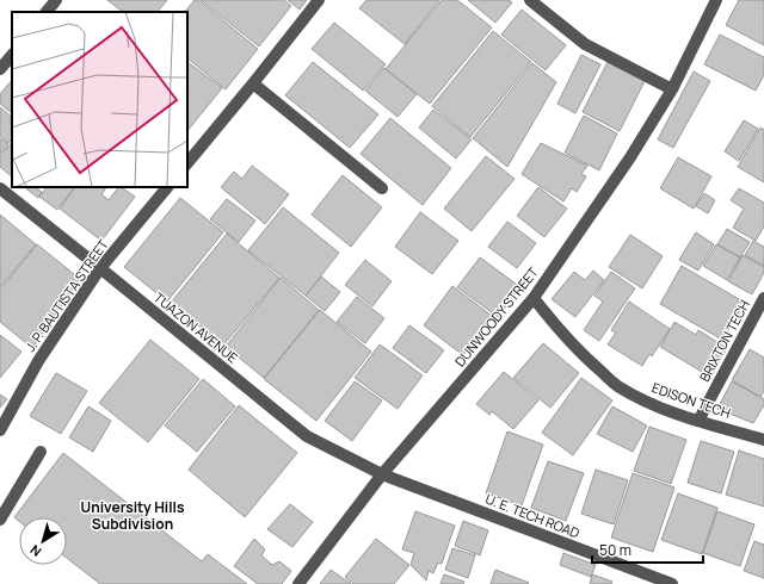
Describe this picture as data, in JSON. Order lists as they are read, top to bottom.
{
  "streets": {
    "street": [
      "J. P. BAUTISTA STREET",
      "DUNWOODY STREET",
      "TUAZON AVENUE",
      "BRIXTON TECH",
      "EDISON TECH",
      "U. E. TECH ROAD"
    ]
  },
  "crossings": [
    ["J. P. BAUTISTA STREET", "TUAZON AVENUE"],
    ["DUNWOODY STREET", "TUAZON AVENUE"],
    ["DUNWOODY STREET", "EDISON TECH"],
    ["DUNWOODY STREET", "U. E. TECH ROAD"],
    ["TUAZON AVENUE", "U. E. TECH ROAD"],
    ["BRIXTON TECH", "EDISON TECH"]
  ],
  "districts": ["University Hills Subdivision"],
  "scale_bar": "50 m",
  "north": "bottom left"
}
